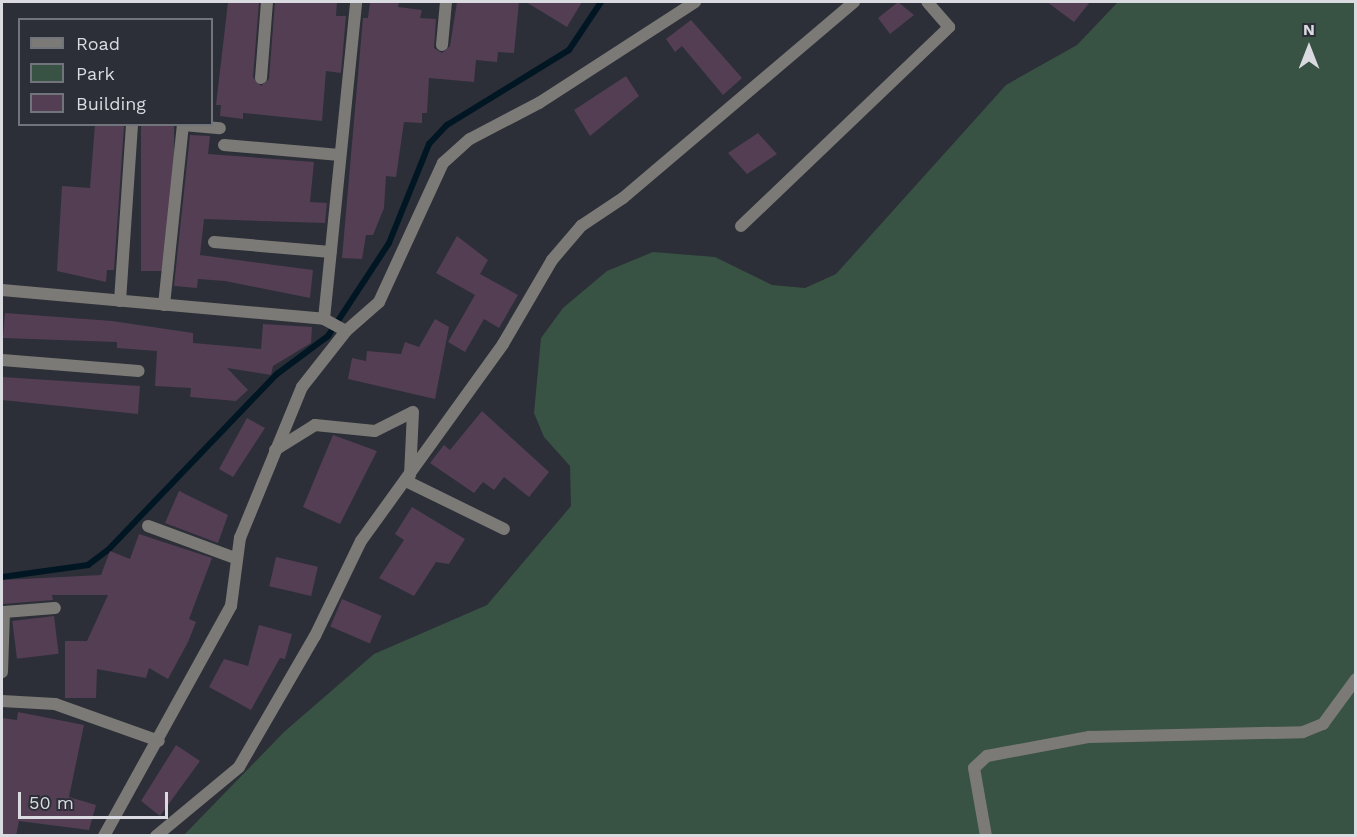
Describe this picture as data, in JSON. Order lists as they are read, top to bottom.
{
  "legend": ["Road", "Park", "Building"],
  "scale_bar": "50 m",
  "north": "top"
}
